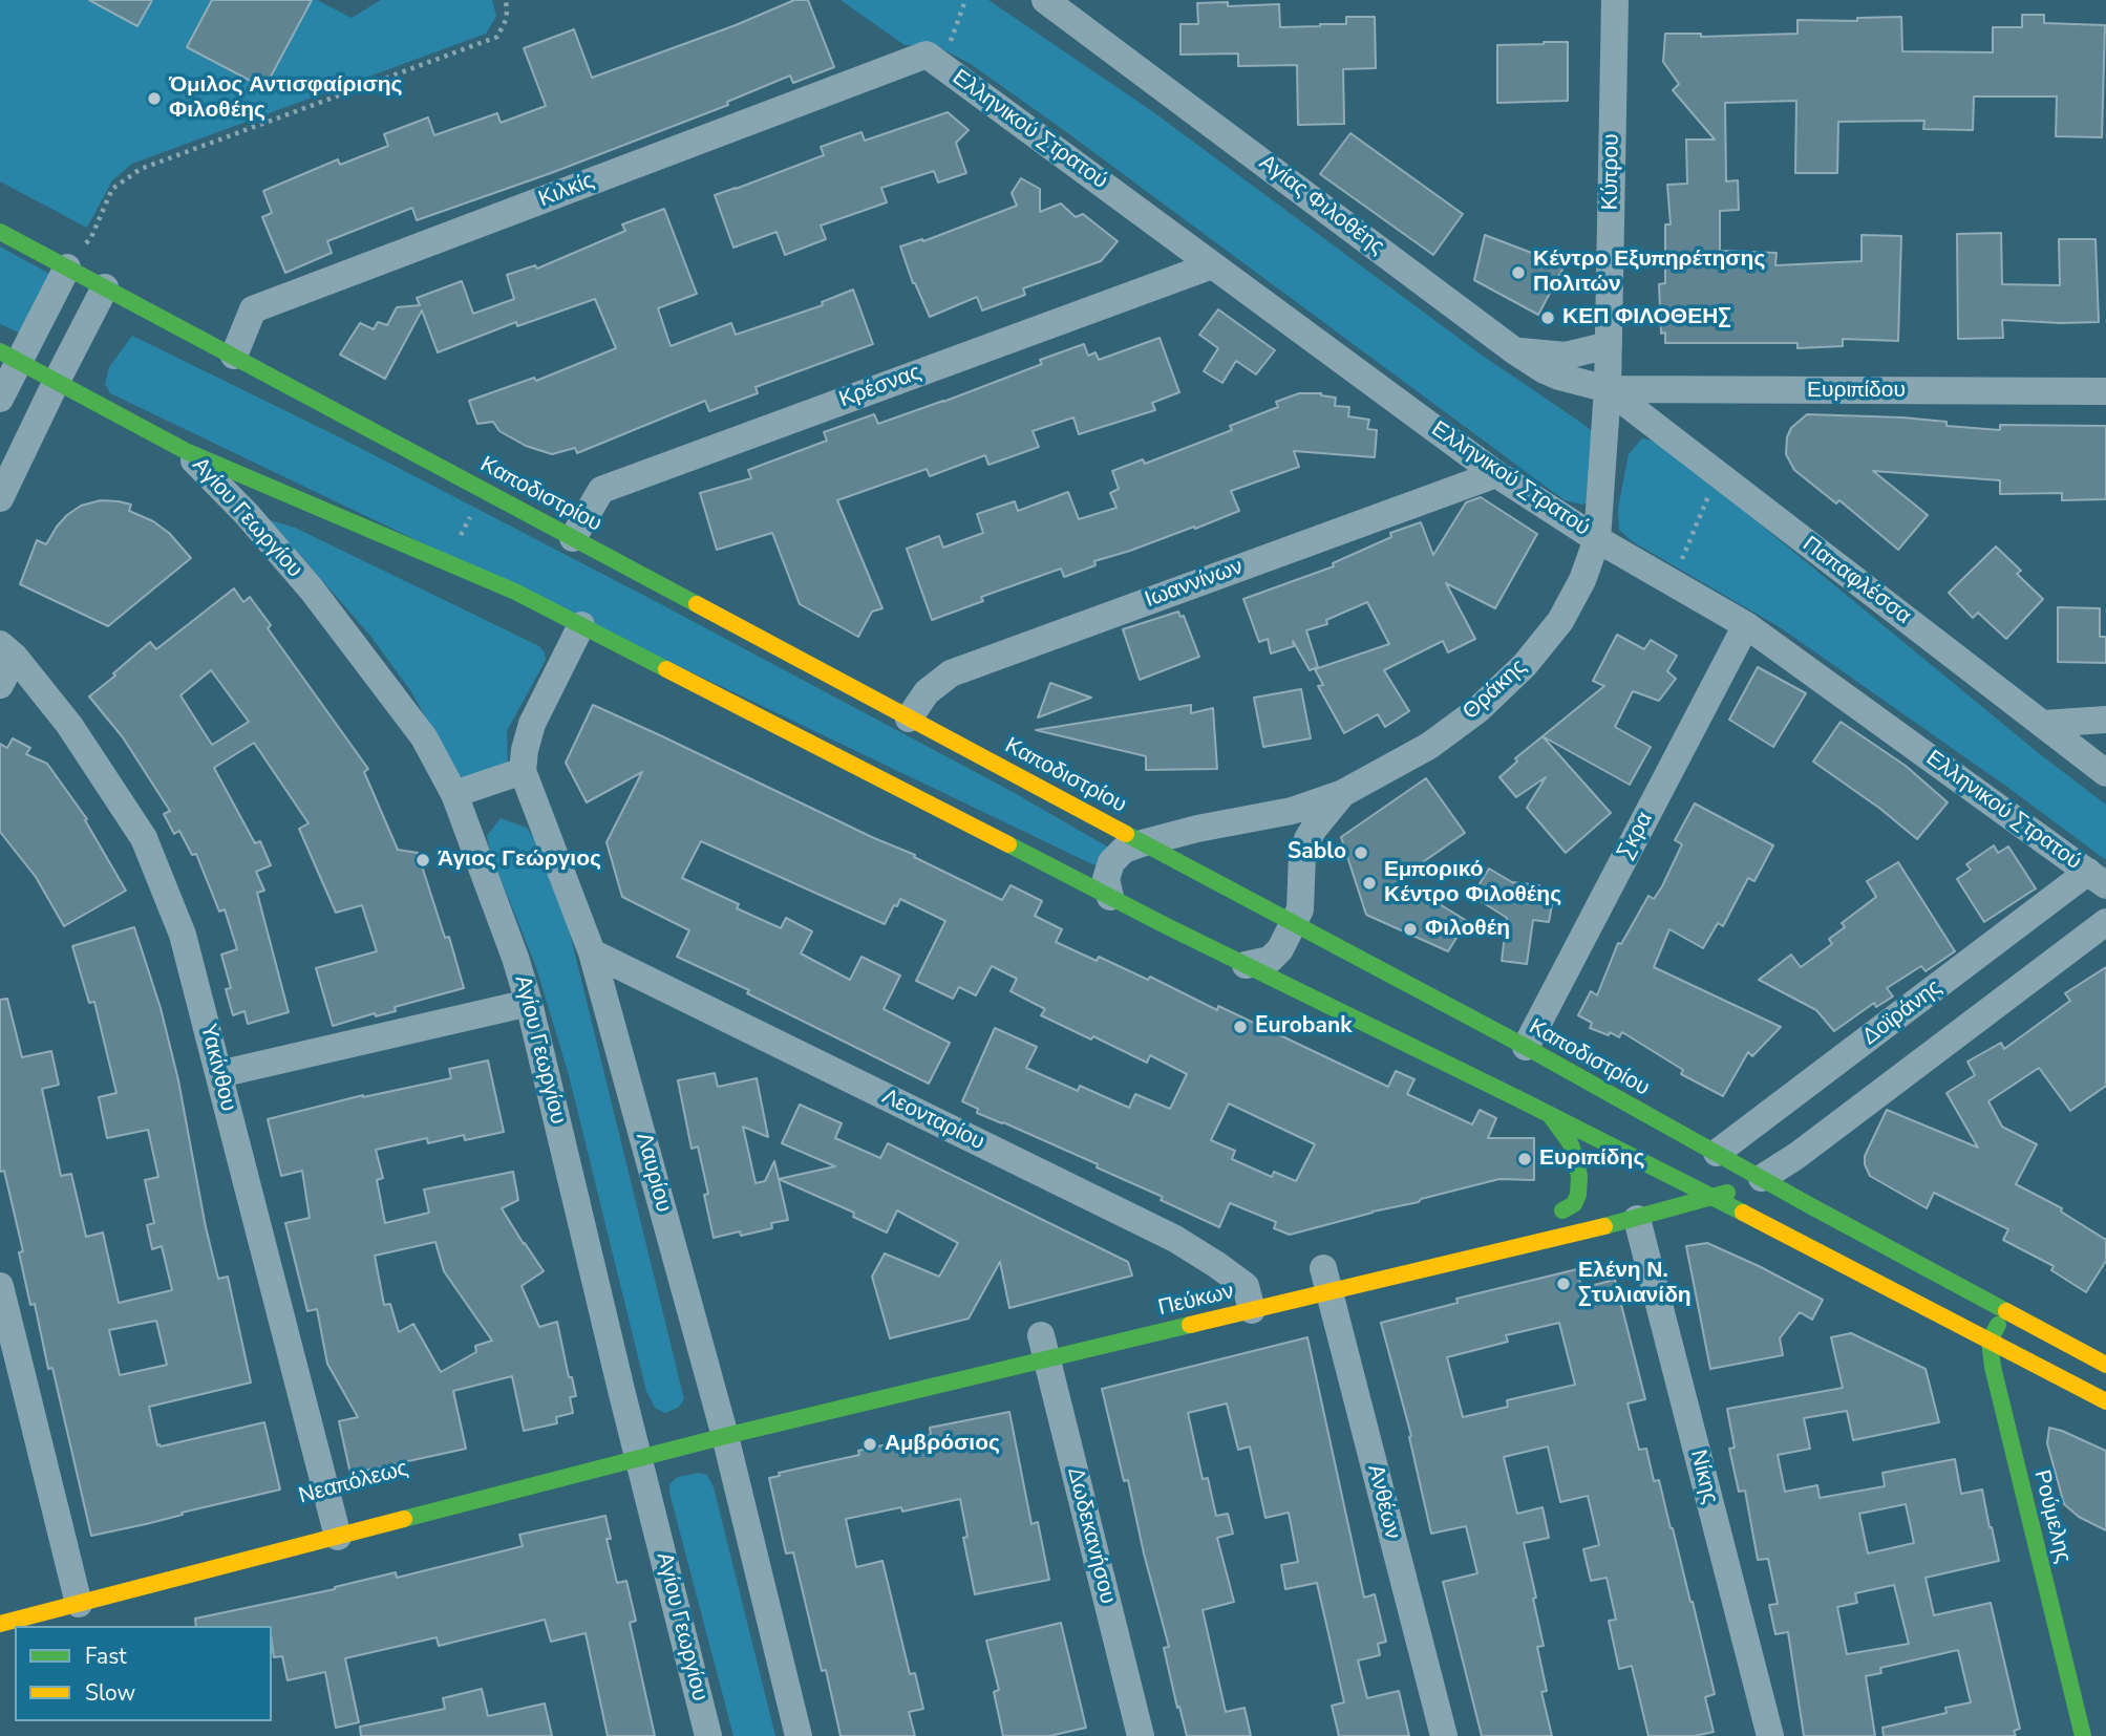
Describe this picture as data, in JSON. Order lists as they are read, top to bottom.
{
  "streets": {
    "main road": ["Καποδιστρίου", "Πεύκων", "Ρούμελης"],
    "street": [
      "Ελληνικού Στρατού",
      "Κύπρου",
      "Κιλκίς",
      "Αγίας Φιλοθέης",
      "Κρέσνας",
      "Ευριπίδου",
      "Αγίου Γεωργίου",
      "Παπαφλέσσα",
      "Ιωαννίνων",
      "Θράκης",
      "Σκρα",
      "Δοϊράνης",
      "Υακίνθου",
      "Λεονταρίου",
      "Λαυρίου",
      "Νίκης",
      "Ανθέων",
      "Δωδεκανήσου"
    ]
  },
  "crossings": [
    ["Ελληνικού Στρατού", "Κύπρου"],
    ["Ελληνικού Στρατού", "Κιλκίς"],
    ["Ελληνικού Στρατού", "Κρέσνας"],
    ["Ελληνικού Στρατού", "Ιωαννίνων"],
    ["Ελληνικού Στρατού", "Θράκης"],
    ["Ελληνικού Στρατού", "Σκρα"],
    ["Ελληνικού Στρατού", "Δοϊράνης"],
    ["Κύπρου", "Αγίας Φιλοθέης"],
    ["Κύπρου", "Ευριπίδου"],
    ["Κύπρου", "Παπαφλέσσα"],
    ["Κύπρου", "Θράκης"],
    ["Κιλκίς", "Καποδιστρίου"],
    ["Αγίας Φιλοθέης", "Ευριπίδου"],
    ["Αγίας Φιλοθέης", "Παπαφλέσσα"],
    ["Κρέσνας", "Καποδιστρίου"],
    ["Ευριπίδου", "Παπαφλέσσα"],
    ["Καποδιστρίου", "Ιωαννίνων"],
    ["Καποδιστρίου", "Θράκης"],
    ["Καποδιστρίου", "Σκρα"],
    ["Καποδιστρίου", "Δοϊράνης"],
    ["Καποδιστρίου", "Πεύκων"],
    ["Αγίου Γεωργίου", "Πεύκων"],
    ["Λεονταρίου", "Λαυρίου"],
    ["Λεονταρίου", "Πεύκων"],
    ["Λαυρίου", "Πεύκων"],
    ["Πεύκων", "Νίκης"],
    ["Πεύκων", "Ανθέων"],
    ["Πεύκων", "Δωδεκανήσου"]
  ],
  "places": [
    "Όμιλος Αντισφαίρισης Φιλοθέης",
    "Κέντρο Εξυπηρέτησης Πολιτών",
    "ΚΕΠ ΦΙΛΟΘΕΗΣ",
    "Sablo",
    "Άγιος Γεώργιος",
    "Εμπορικό Κέντρο Φιλοθέης",
    "Φιλοθέη",
    "Eurobank",
    "Ευριπίδης",
    "Ελένη Ν. Στυλιανίδη",
    "Αμβρόσιος"
  ],
  "legend": ["Fast", "Slow"]
}
